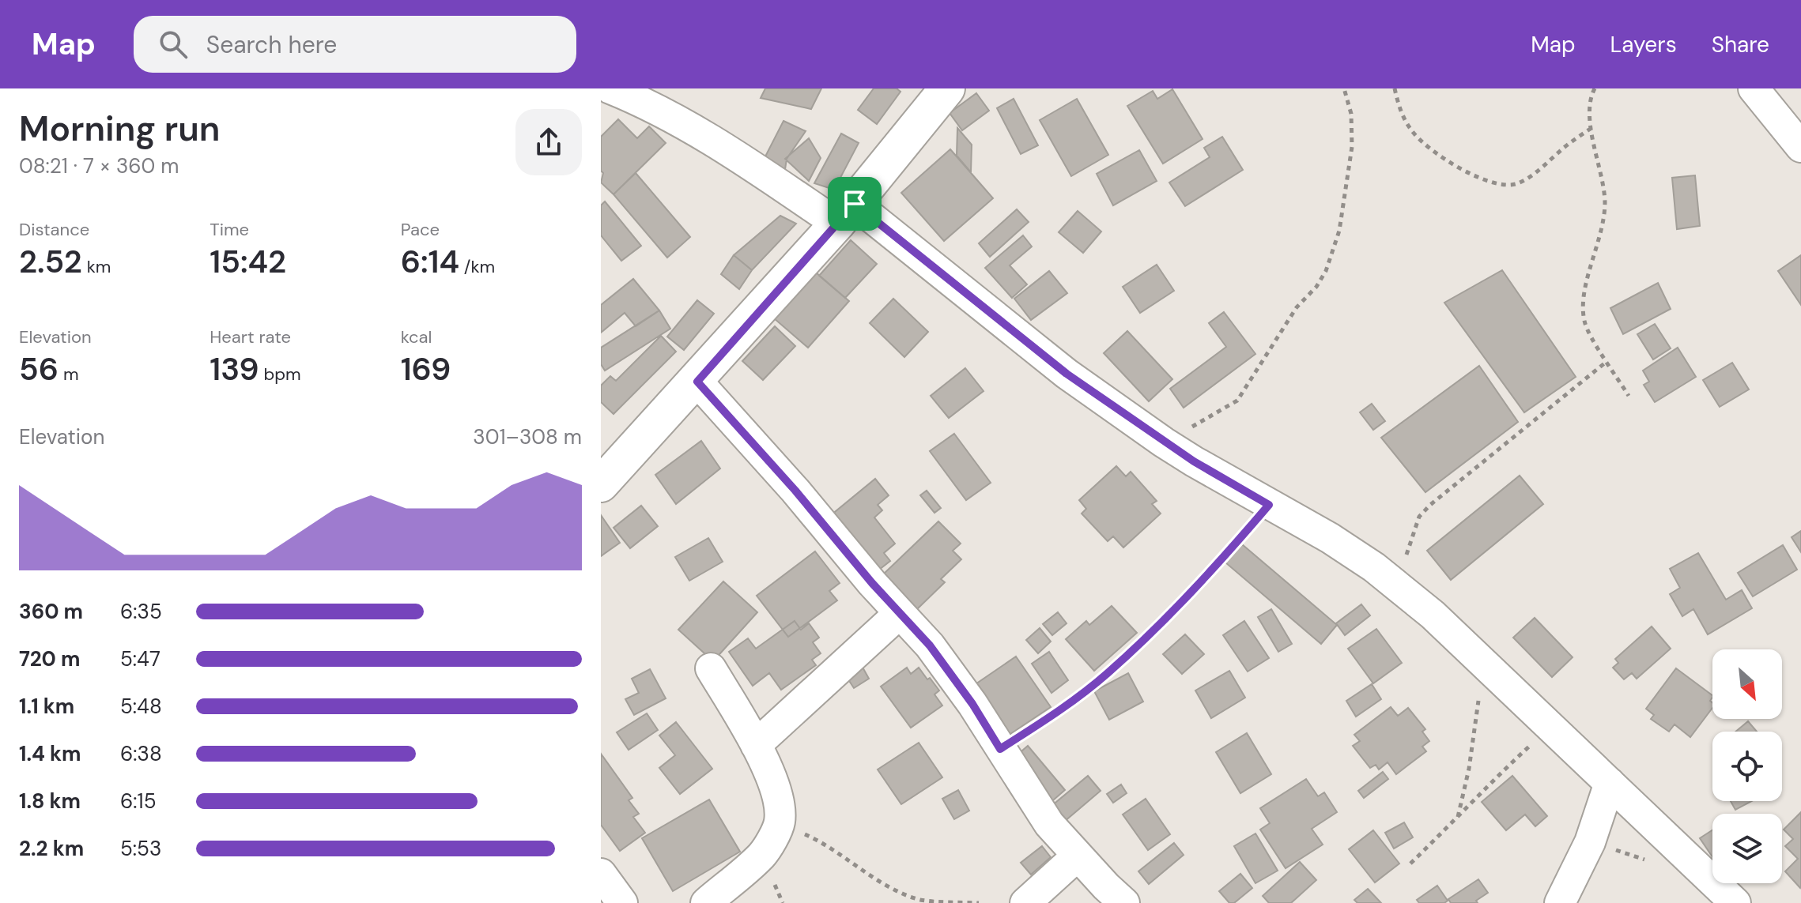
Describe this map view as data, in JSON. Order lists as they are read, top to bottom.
{
  "north": "bottom right",
  "page": {
    "header": "Map",
    "search": "Search here",
    "nav": ["Map", "Layers", "Share"],
    "heading": ["Morning run", "08:21 · 7 × 360 m"],
    "stats": [
      ["Distance", "2.52 km"],
      ["Time", "15:42"],
      ["Pace", "6:14 /km"],
      ["Elevation", "56 m"],
      ["Heart rate", "139 bpm"],
      ["kcal", "169"]
    ],
    "chart": ["Elevation", "301–308 m"],
    "list": [
      {
        "name": "360 m",
        "note": "6:35"
      },
      {
        "name": "720 m",
        "note": "5:47"
      },
      {
        "name": "1.1 km",
        "note": "5:48"
      },
      {
        "name": "1.4 km",
        "note": "6:38"
      },
      {
        "name": "1.8 km",
        "note": "6:15"
      },
      {
        "name": "2.2 km",
        "note": "5:53"
      }
    ]
  }
}
